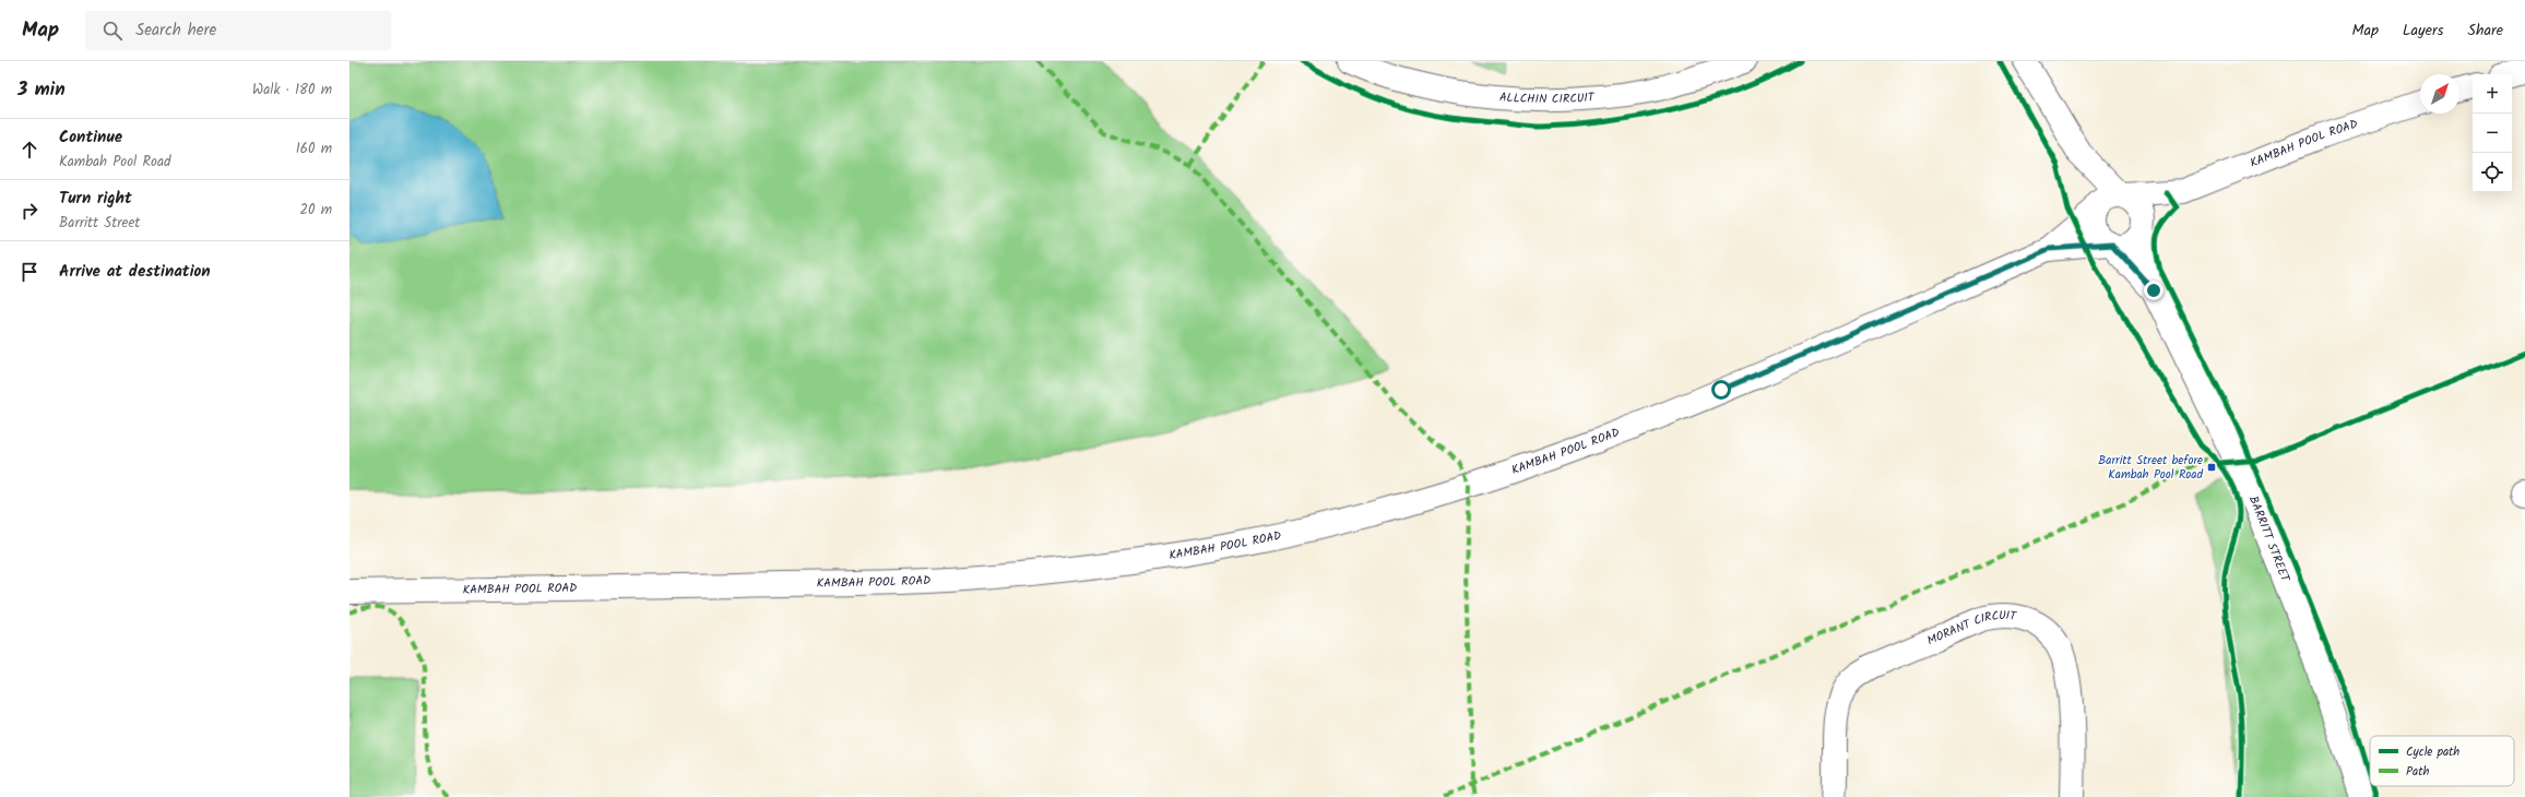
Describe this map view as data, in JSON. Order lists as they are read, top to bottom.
{
  "streets": {
    "street": [
      "ALLCHIN CIRCUIT",
      "KAMBAH POOL ROAD",
      "BARRITT STREET",
      "MORANT CIRCUIT"
    ]
  },
  "crossings": [
    ["KAMBAH POOL ROAD", "BARRITT STREET"]
  ],
  "places": {
    "transit": ["Barritt Street before Kambah Pool Road"]
  },
  "legend": ["Cycle path", "Path"],
  "north": "top right",
  "page": {
    "header": "Map",
    "search": "Search here",
    "nav": ["Map", "Layers", "Share"],
    "heading": ["3 min", "Walk · 180 m"],
    "map_buttons": ["+", "−"],
    "list": [
      ["Continue", "Kambah Pool Road", "160 m"],
      ["Turn right", "Barritt Street", "20 m"],
      "Arrive at destination"
    ]
  }
}
